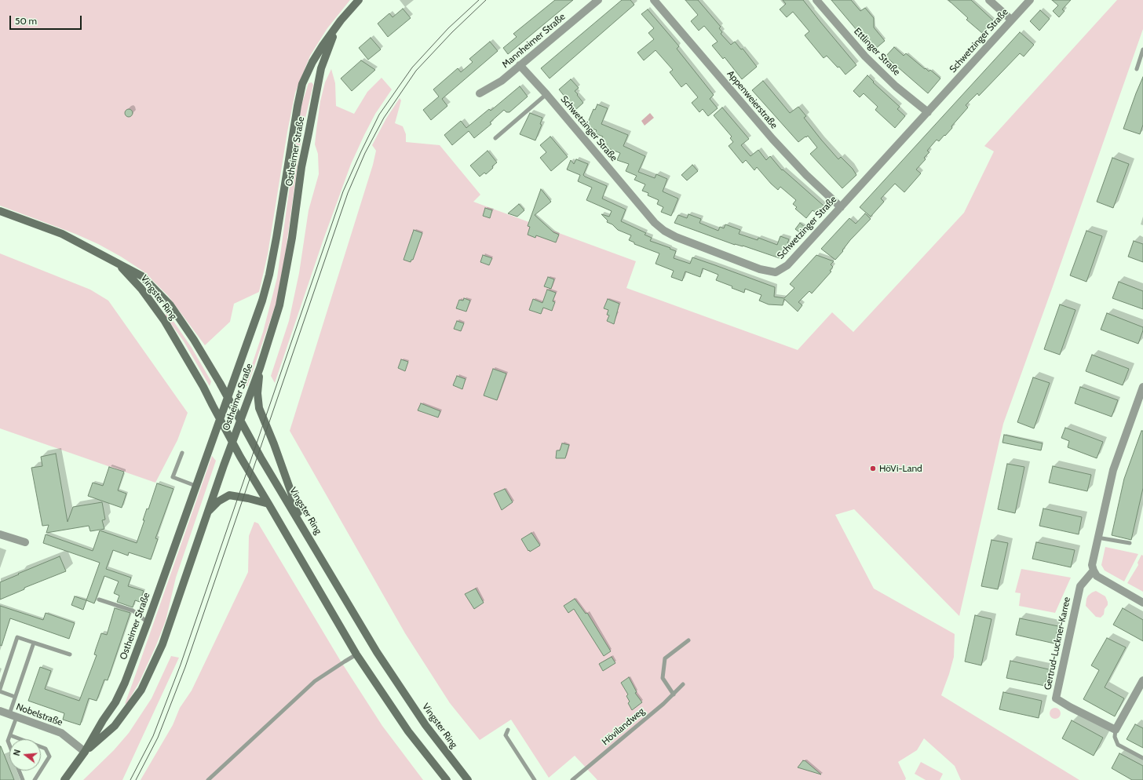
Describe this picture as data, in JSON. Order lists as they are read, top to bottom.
{
  "streets": {
    "main road": ["Ostheimer Straße", "Vingster Ring"],
    "street": [
      "Mannheimer Straße",
      "Schwetzinger Straße",
      "Ettlinger Straße",
      "Appenweierstraße",
      "Gertrud-Luckner-Karree",
      "Nobelstraße"
    ],
    "lane": ["Hövilandweg"]
  },
  "crossings": [
    ["Mannheimer Straße", "Schwetzinger Straße"],
    ["Schwetzinger Straße", "Ettlinger Straße"],
    ["Schwetzinger Straße", "Appenweierstraße"],
    ["Ostheimer Straße", "Vingster Ring"],
    ["Ostheimer Straße", "Nobelstraße"]
  ],
  "places": ["HöVi-Land"],
  "scale_bar": "50 m",
  "north": "left"
}
